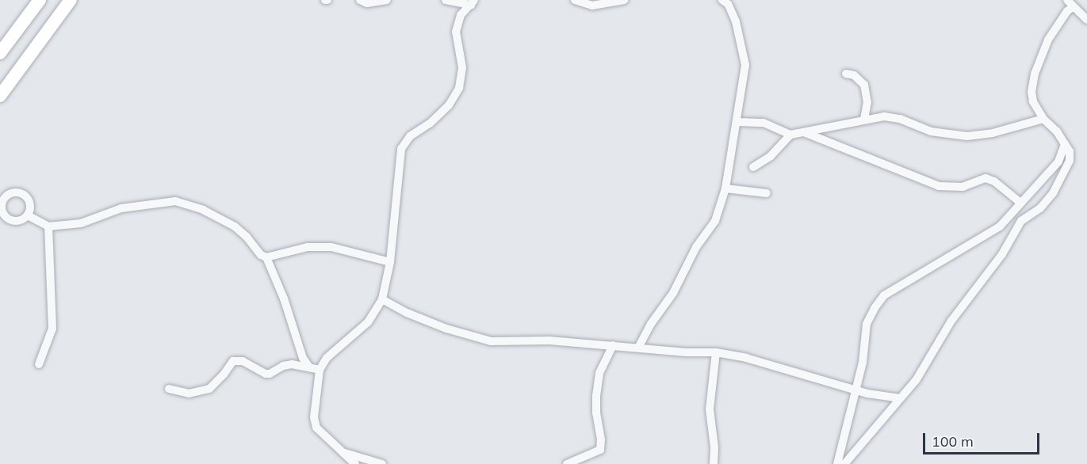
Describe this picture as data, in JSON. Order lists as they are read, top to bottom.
{
  "scale_bar": "100 m"
}
